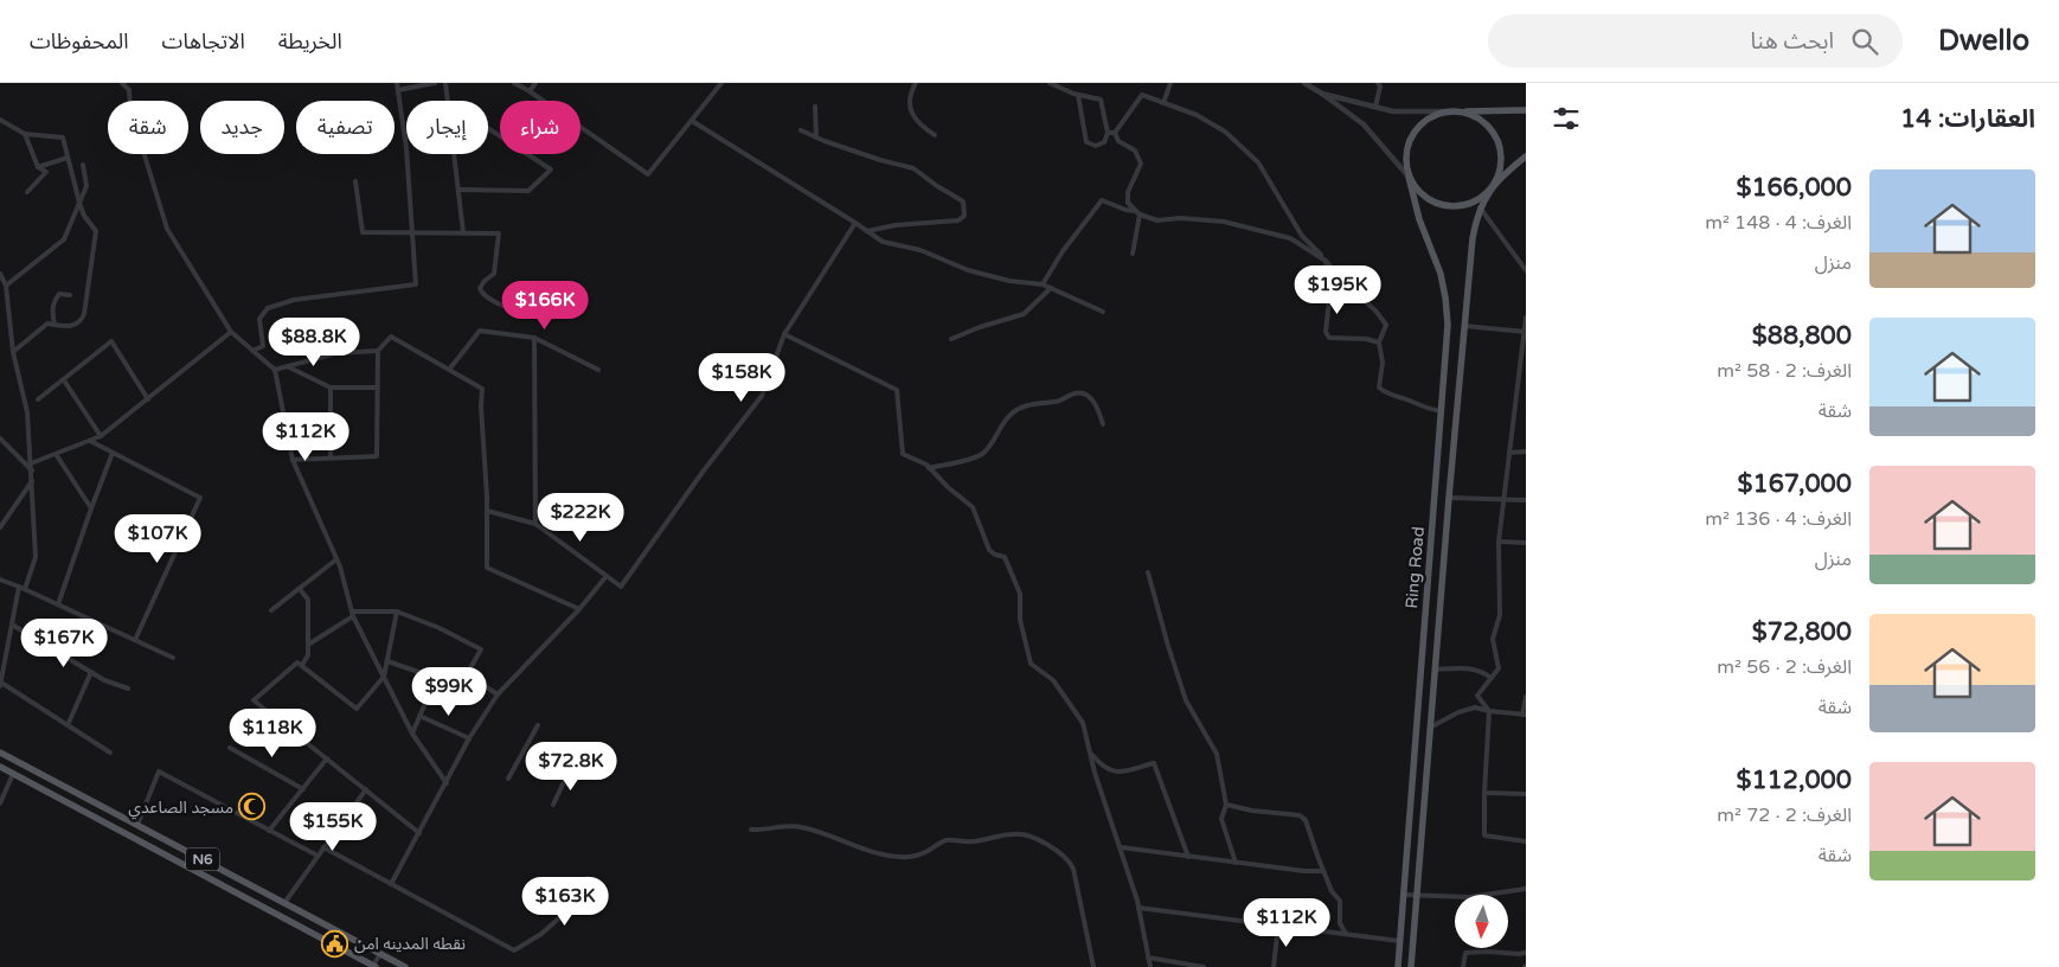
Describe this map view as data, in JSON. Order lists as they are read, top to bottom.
{
  "streets": {
    "main road": ["Ring Road", "N6"]
  },
  "places": {
    "mosque": ["مسجد الصاعدي"],
    "public building": ["نقطه المدينه امن"]
  },
  "north": "bottom",
  "page": {
    "header": "Dwello",
    "search": "ابحث هنا",
    "nav": ["الخريطة", "الاتجاهات", "المحفوظات"],
    "heading": "العقارات: 14",
    "chip": [
      "شراء",
      "إيجار",
      "تصفية",
      "جديد",
      "شقة"
    ],
    "list": [
      {
        "name": "$166,000",
        "note": "الغرف: 4 · 148 m² · منزل"
      },
      {
        "name": "$88,800",
        "note": "الغرف: 2 · 58 m² · شقة"
      },
      {
        "name": "$167,000",
        "note": "الغرف: 4 · 136 m² · منزل"
      },
      {
        "name": "$72,800",
        "note": "الغرف: 2 · 56 m² · شقة"
      },
      {
        "name": "$112,000",
        "note": "الغرف: 2 · 72 m² · شقة"
      }
    ],
    "price": [
      "$195K",
      "$166K",
      "$88.8K",
      "$158K",
      "$112K",
      "$222K",
      "$107K",
      "$167K",
      "$99K",
      "$118K",
      "$72.8K",
      "$155K",
      "$163K",
      "$112K"
    ]
  }
}
